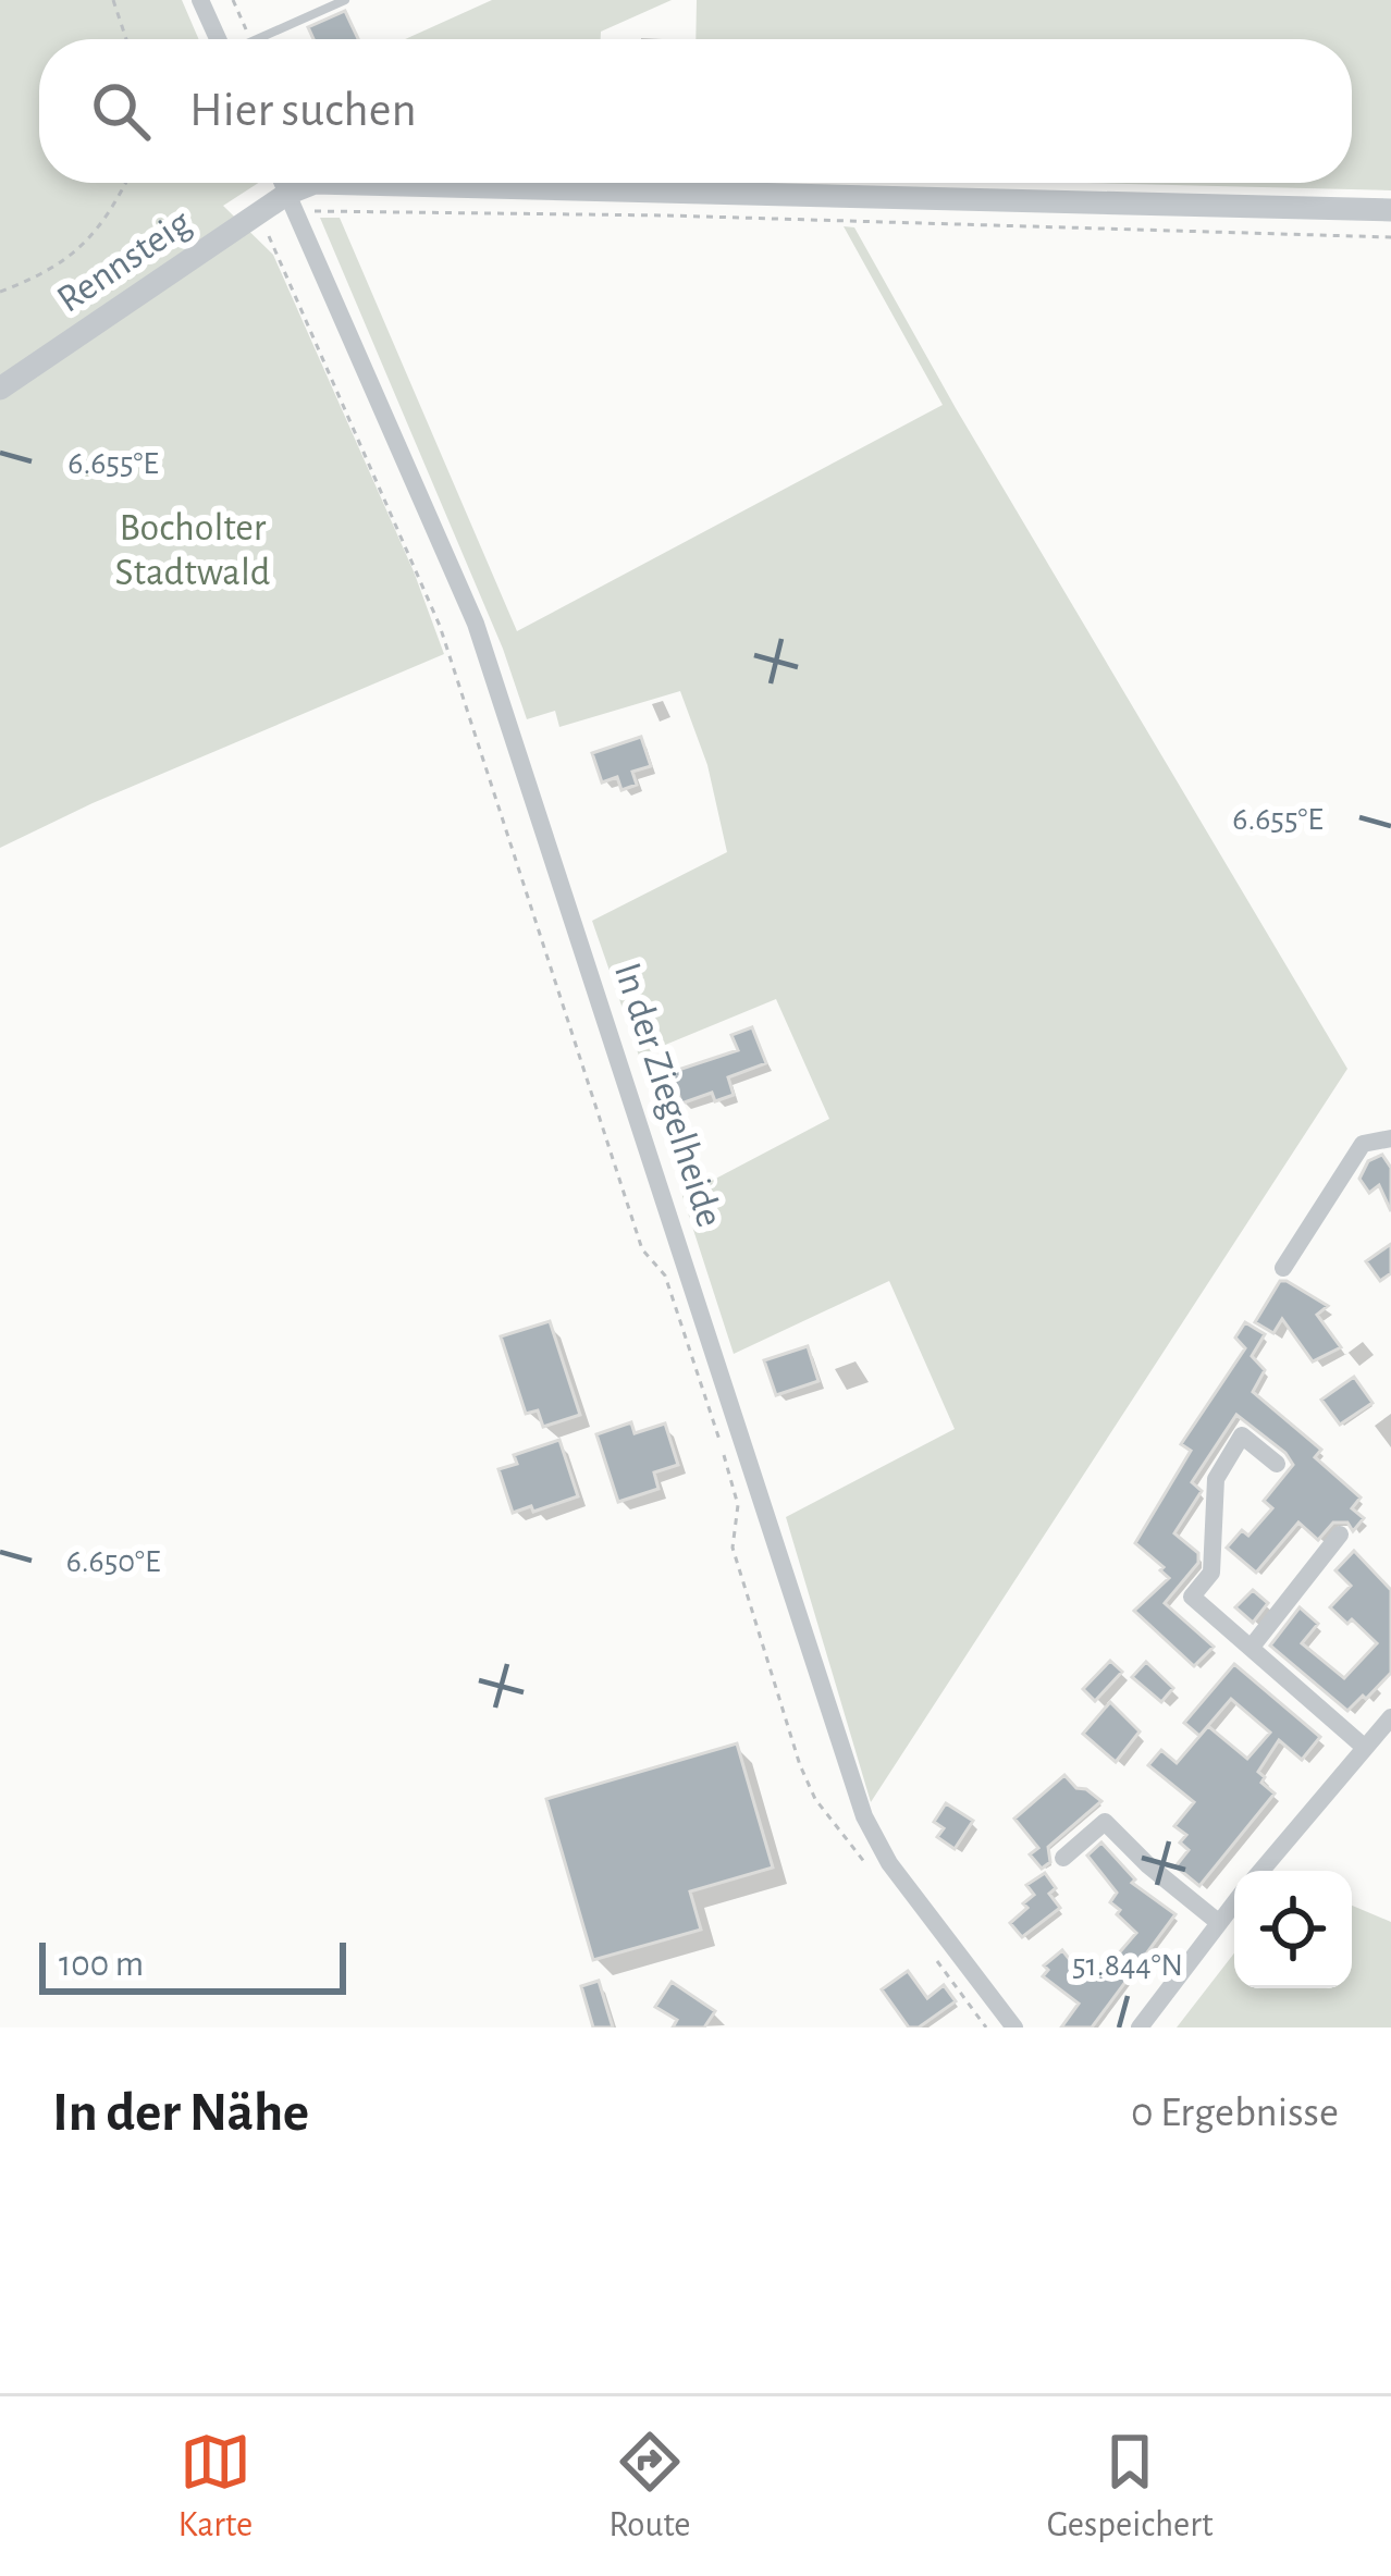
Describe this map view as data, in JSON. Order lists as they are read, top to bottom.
{
  "streets": {
    "street": ["Rennsteig", "In der Ziegelheide"]
  },
  "crossings": [
    ["Rennsteig", "In der Ziegelheide"]
  ],
  "parks": ["Bocholter Stadtwald"],
  "scale_bar": "100 m",
  "page": {
    "search": "Hier suchen",
    "scale": "100 m",
    "heading": ["In der Nähe", "0 Ergebnisse"],
    "nav": ["Karte", "Route", "Gespeichert"]
  },
  "coordinates": ["6.655°E", "6.650°E", "51.844°N"]
}
